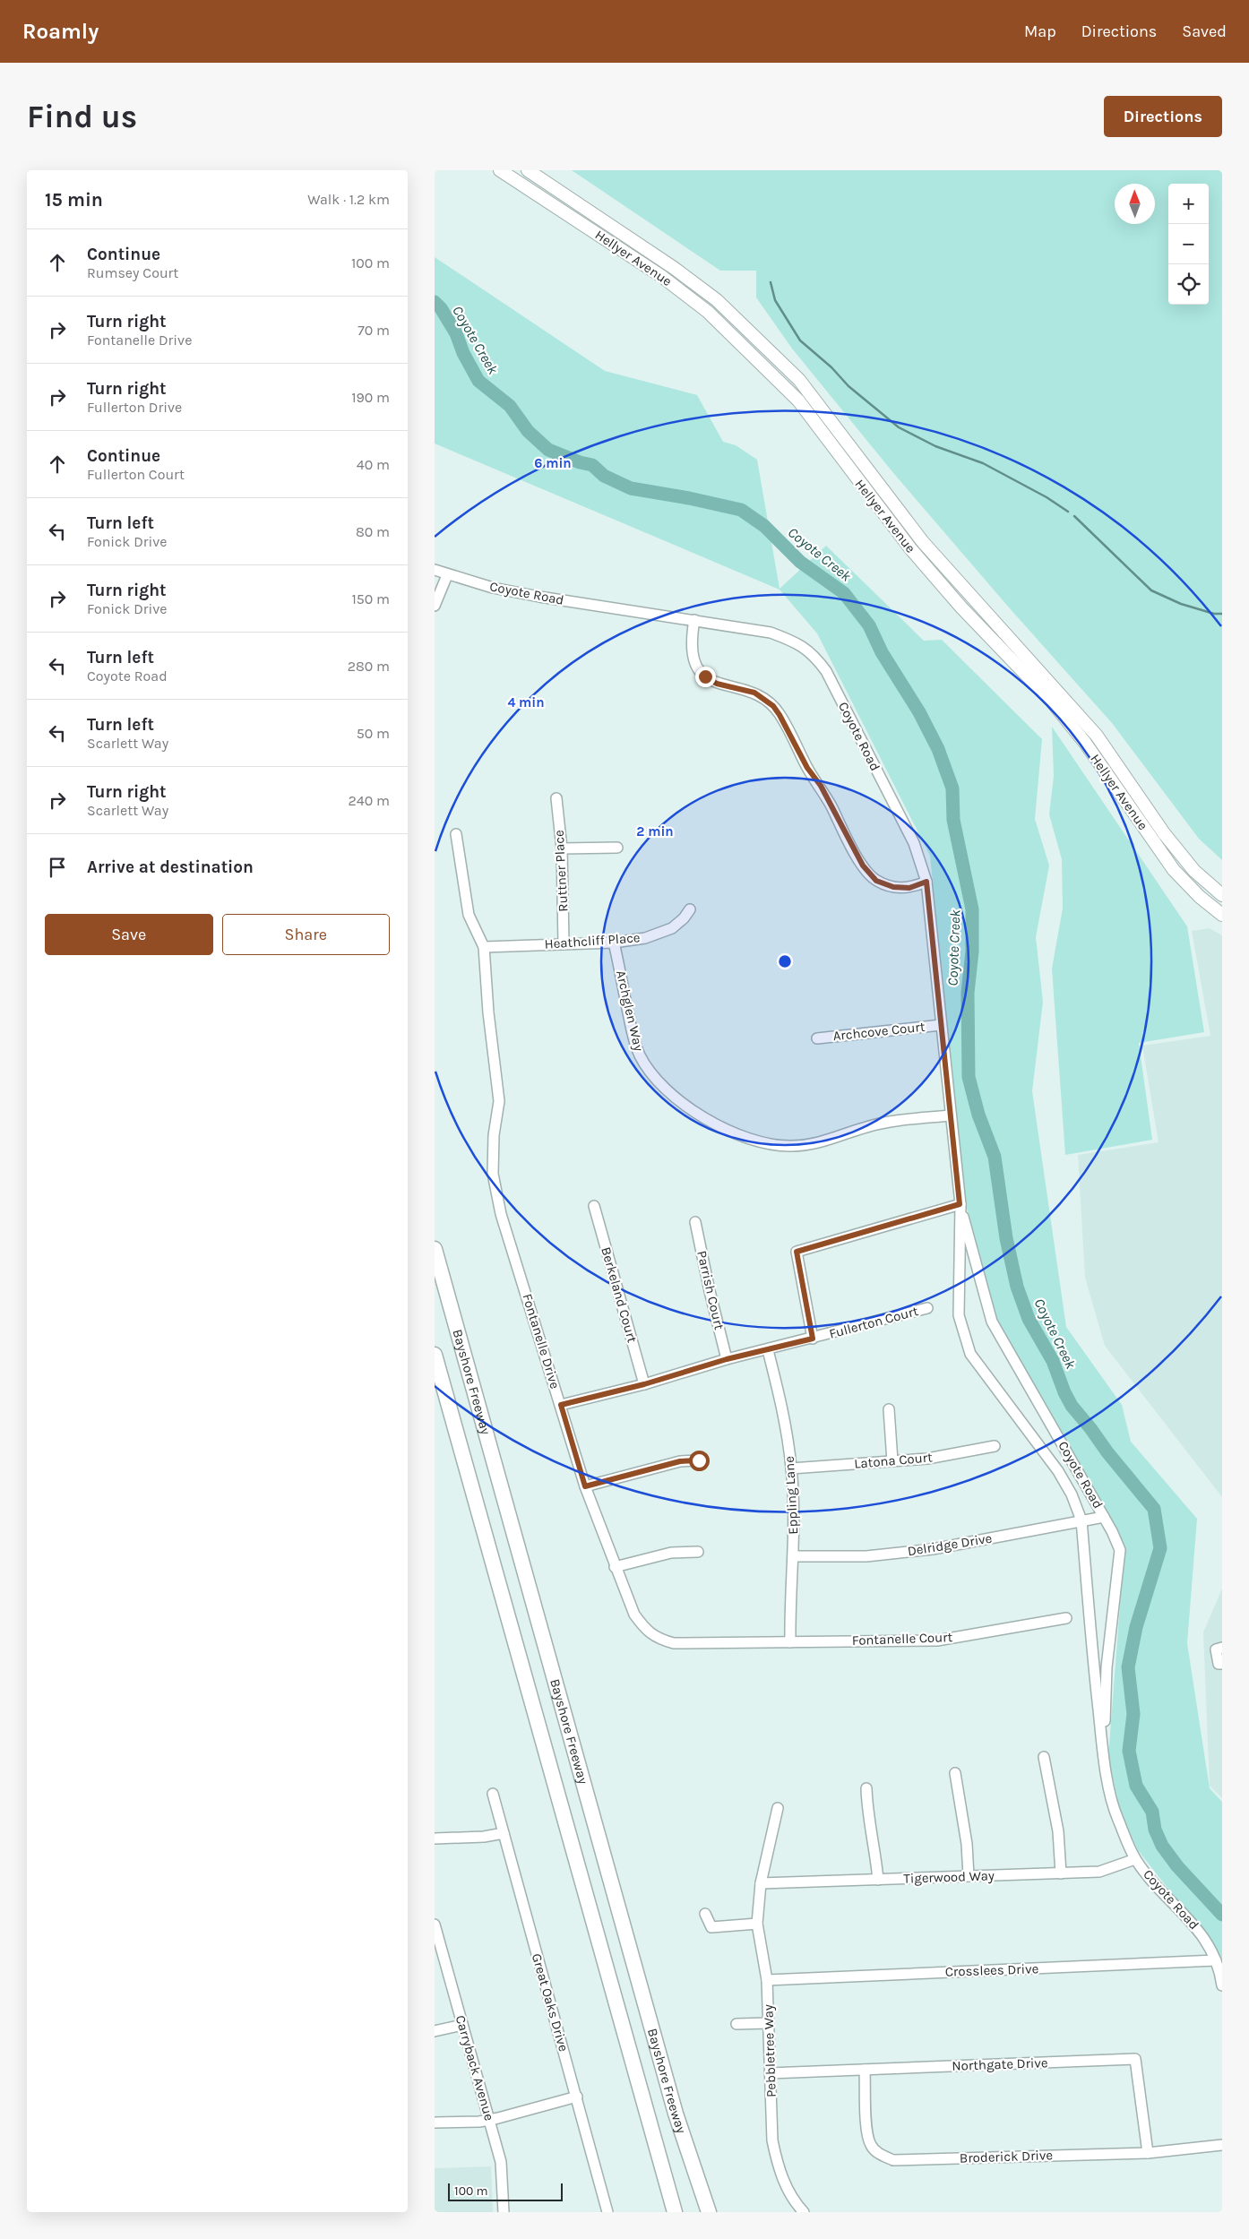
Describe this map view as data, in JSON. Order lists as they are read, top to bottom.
{
  "streets": {
    "highway": ["Bayshore Freeway"],
    "main road": ["Hellyer Avenue"],
    "street": [
      "Coyote Road",
      "Ruttner Place",
      "Heathcliff Place",
      "Archglen Way",
      "Archcove Court",
      "Parrish Court",
      "Berkeland Court",
      "Fullerton Court",
      "Fontanelle Drive",
      "Latona Court",
      "Eppling Lane",
      "Delridge Drive",
      "Fontanelle Court",
      "Tigerwood Way",
      "Crosslees Drive",
      "Great Oaks Drive",
      "Pebbletree Way",
      "Northgate Drive",
      "Carryback Avenue",
      "Broderick Drive"
    ]
  },
  "crossings": [
    ["Coyote Road", "Archglen Way"],
    ["Coyote Road", "Archcove Court"],
    ["Coyote Road", "Delridge Drive"],
    ["Coyote Road", "Tigerwood Way"],
    ["Coyote Road", "Crosslees Drive"],
    ["Ruttner Place", "Heathcliff Place"],
    ["Heathcliff Place", "Archglen Way"],
    ["Heathcliff Place", "Fontanelle Drive"],
    ["Parrish Court", "Fullerton Court"],
    ["Berkeland Court", "Fullerton Court"],
    ["Fullerton Court", "Fontanelle Drive"],
    ["Fullerton Court", "Eppling Lane"],
    ["Fontanelle Drive", "Eppling Lane"],
    ["Fontanelle Drive", "Fontanelle Court"],
    ["Latona Court", "Eppling Lane"],
    ["Eppling Lane", "Delridge Drive"],
    ["Eppling Lane", "Fontanelle Court"],
    ["Tigerwood Way", "Pebbletree Way"],
    ["Crosslees Drive", "Pebbletree Way"],
    ["Pebbletree Way", "Northgate Drive"],
    ["Northgate Drive", "Broderick Drive"]
  ],
  "water": ["Coyote Creek"],
  "scale_bar": "100 m",
  "north": "top",
  "page": {
    "header": "Roamly",
    "nav": ["Map", "Directions", "Saved"],
    "buttons": [
      "Directions",
      ["Save", "Share"]
    ],
    "title": "Find us",
    "heading": ["15 min", "Walk · 1.2 km"],
    "map_buttons": ["+", "−"],
    "list": [
      ["Continue", "Rumsey Court", "100 m"],
      ["Turn right", "Fontanelle Drive", "70 m"],
      ["Turn right", "Fullerton Drive", "190 m"],
      ["Continue", "Fullerton Court", "40 m"],
      ["Turn left", "Fonick Drive", "80 m"],
      ["Turn right", "Fonick Drive", "150 m"],
      ["Turn left", "Coyote Road", "280 m"],
      ["Turn left", "Scarlett Way", "50 m"],
      ["Turn right", "Scarlett Way", "240 m"],
      "Arrive at destination"
    ],
    "scale": "100 m"
  },
  "rings": ["6 min", "4 min", "2 min"]
}
